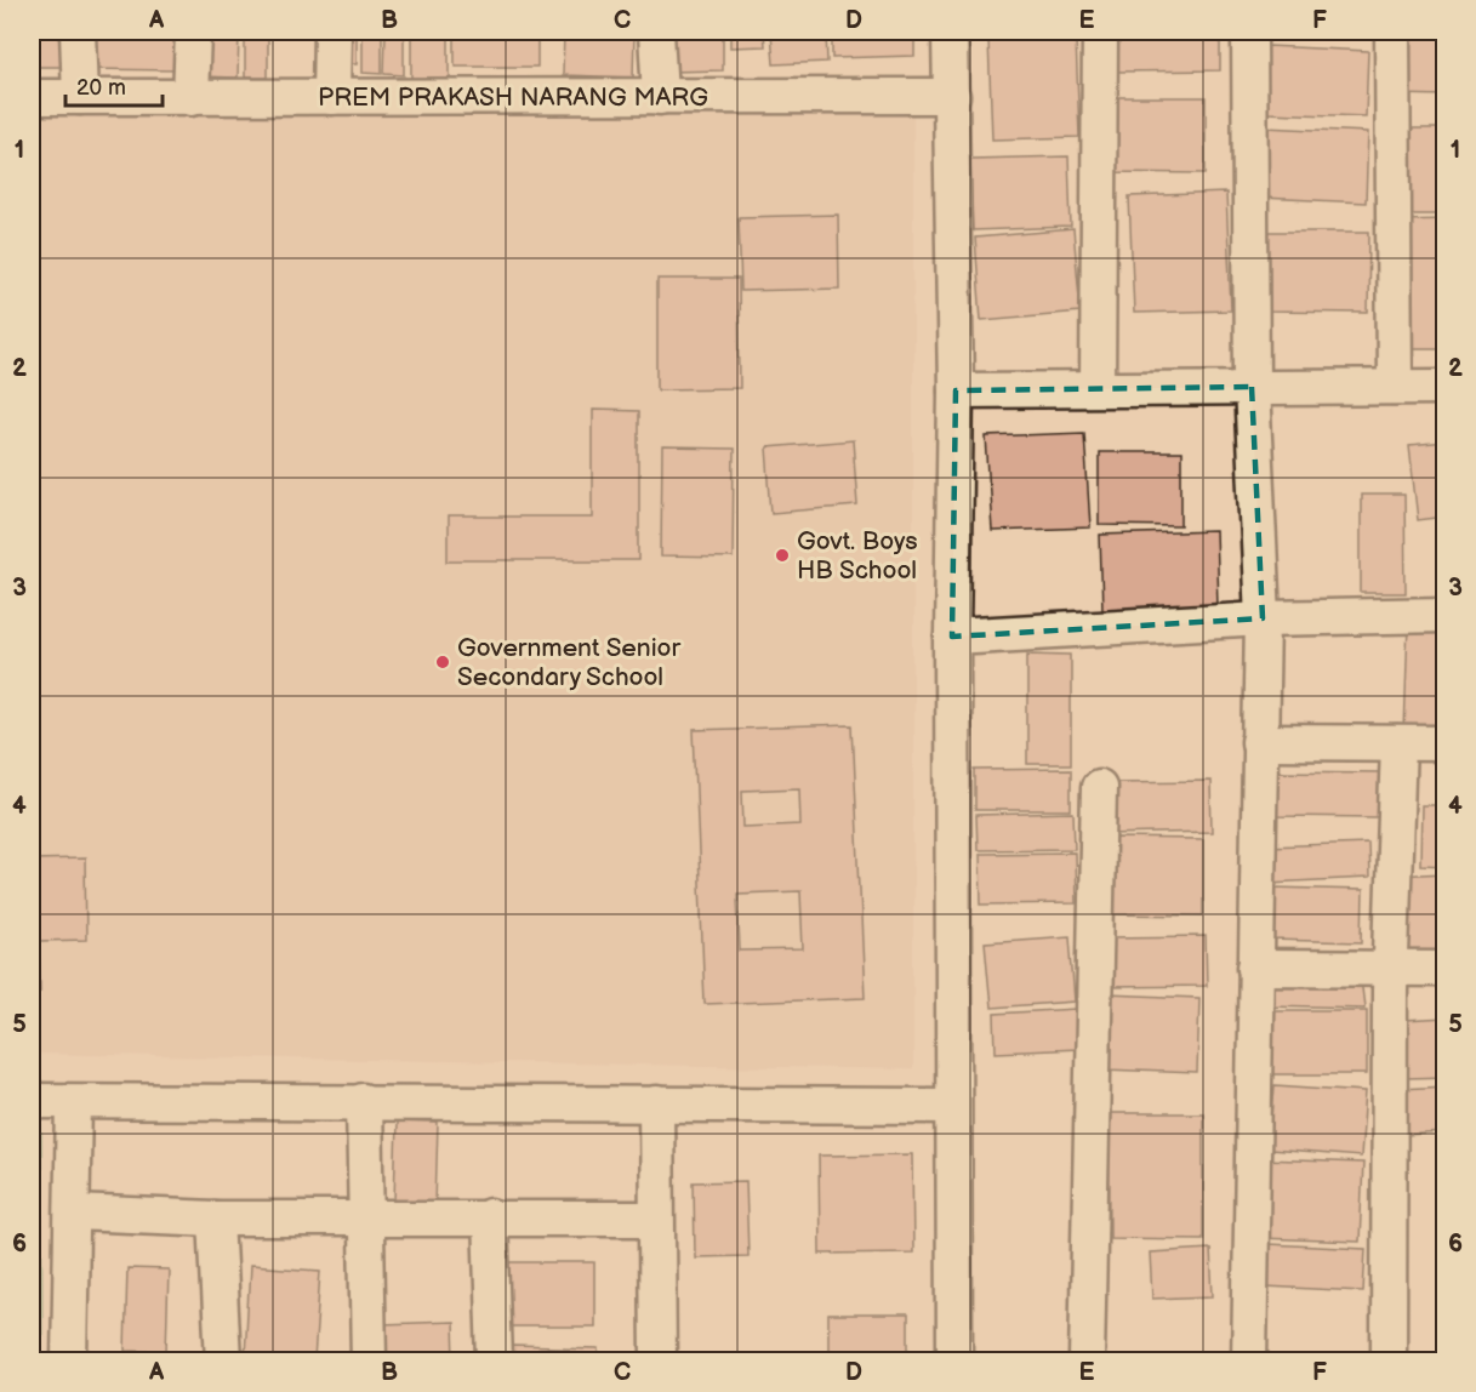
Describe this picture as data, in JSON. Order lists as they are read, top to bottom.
{
  "streets": {
    "street": ["PREM PRAKASH NARANG MARG"]
  },
  "places": ["Govt. Boys HB School", "Government Senior Secondary School"],
  "scale_bar": "20 m",
  "grid": {
    "columns": [
      "A",
      "B",
      "C",
      "D",
      "E",
      "F"
    ],
    "rows": [
      "1",
      "2",
      "3",
      "4",
      "5",
      "6"
    ]
  }
}
